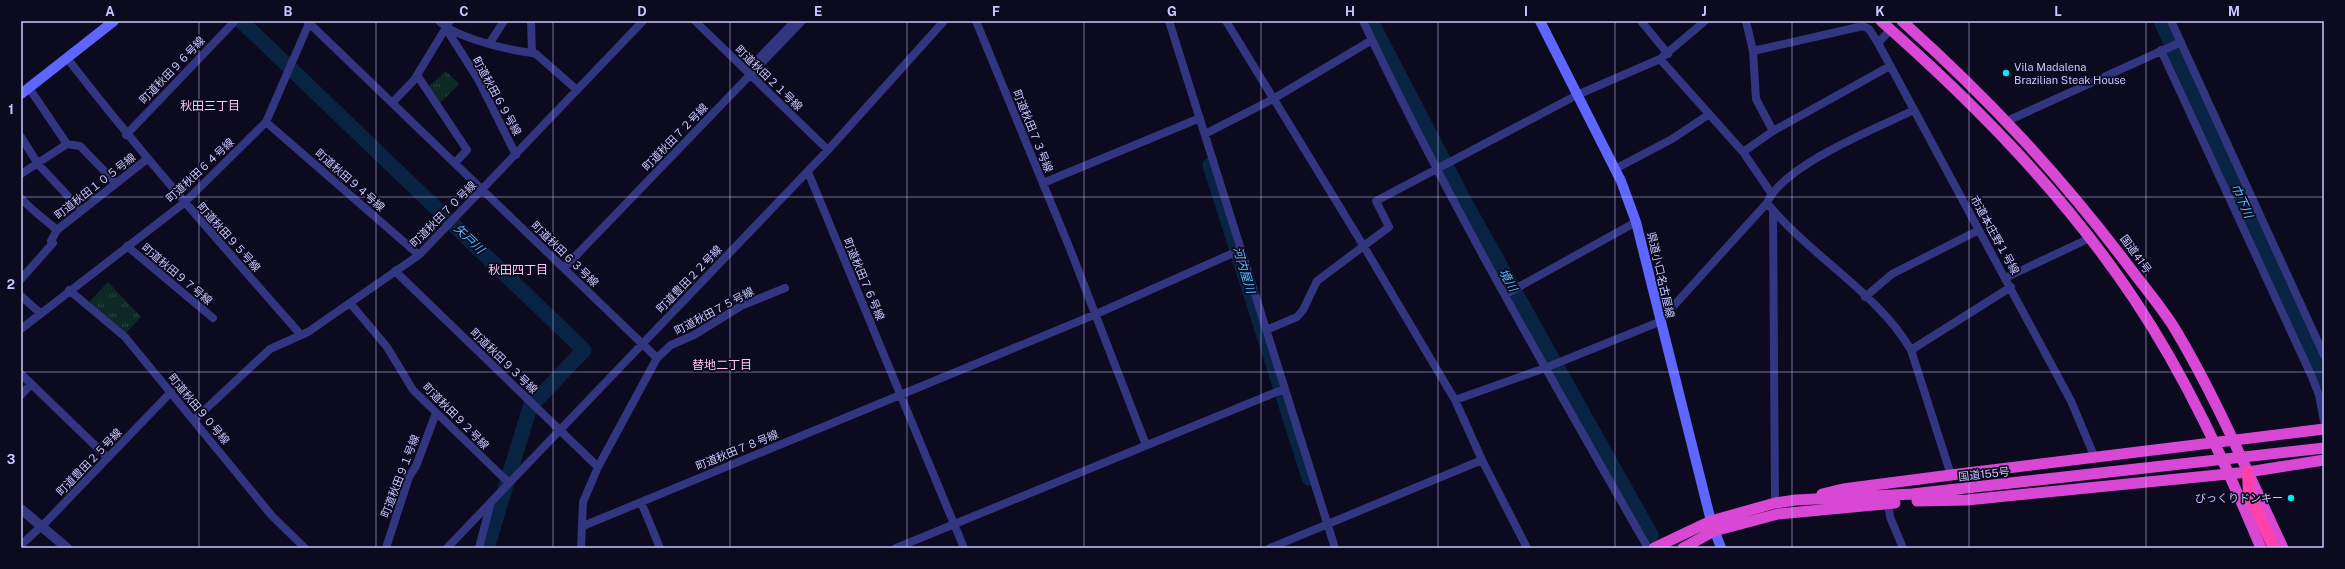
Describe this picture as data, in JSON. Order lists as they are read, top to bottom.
{
  "streets": {
    "highway": ["国道41号", "国道155号"],
    "main road": ["県道小口名古屋線"],
    "street": [
      "町道秋田９６号線",
      "町道秋田２１号線",
      "町道秋田６９号線",
      "町道秋田７３号線",
      "町道秋田６４号線",
      "町道秋田９４号線",
      "町道秋田１０５号線",
      "町道秋田７０号線",
      "市道本庄野１号線",
      "町道秋田９５号線",
      "町道秋田６３号線",
      "町道秋田９７号線",
      "町道豊田２２号線",
      "町道秋田７６号線",
      "町道秋田７５号線",
      "町道秋田９３号線",
      "町道秋田９０号線",
      "町道秋田９２号線",
      "町道秋田７８号線",
      "町道豊田２５号線",
      "町道秋田９１号線"
    ]
  },
  "crossings": [
    ["町道秋田９６号線", "町道秋田９５号線"],
    ["町道秋田２１号線", "町道豊田２２号線"],
    ["町道秋田６９号線", "町道秋田７０号線"],
    ["町道秋田７３号線", "町道秋田７８号線"],
    ["町道秋田６４号線", "町道秋田９４号線"],
    ["町道秋田６４号線", "町道秋田９５号線"],
    ["町道秋田６４号線", "町道秋田６３号線"],
    ["町道秋田６４号線", "町道秋田９７号線"],
    ["町道秋田６４号線", "町道秋田９０号線"],
    ["町道秋田９４号線", "町道秋田７０号線"],
    ["町道秋田１０５号線", "町道秋田９５号線"],
    ["町道秋田７０号線", "町道秋田９５号線"],
    ["町道秋田７０号線", "町道秋田６３号線"],
    ["町道秋田７０号線", "町道秋田９３号線"],
    ["町道秋田７０号線", "町道秋田９０号線"],
    ["町道秋田７０号線", "町道秋田９２号線"],
    ["町道秋田６３号線", "町道豊田２２号線"],
    ["町道秋田６３号線", "町道秋田７５号線"],
    ["県道小口名古屋線", "国道155号"],
    ["町道豊田２２号線", "町道秋田７６号線"],
    ["町道豊田２２号線", "町道秋田９３号線"],
    ["町道豊田２２号線", "町道秋田９２号線"],
    ["町道秋田７６号線", "町道秋田７８号線"],
    ["町道秋田９０号線", "町道豊田２５号線"],
    ["町道秋田９２号線", "町道秋田９１号線"]
  ],
  "districts": ["秋田三丁目", "秋田四丁目", "替地二丁目"],
  "water": [
    "巾下川",
    "矢戸川",
    "河内屋川",
    "境川"
  ],
  "places": ["Vila Madalena Brazilian Steak House", "びっくりドンキー"],
  "grid": {
    "columns": [
      "A",
      "B",
      "C",
      "D",
      "E",
      "F",
      "G",
      "H",
      "I",
      "J",
      "K",
      "L",
      "M"
    ],
    "rows": ["1", "2", "3"]
  }
}
